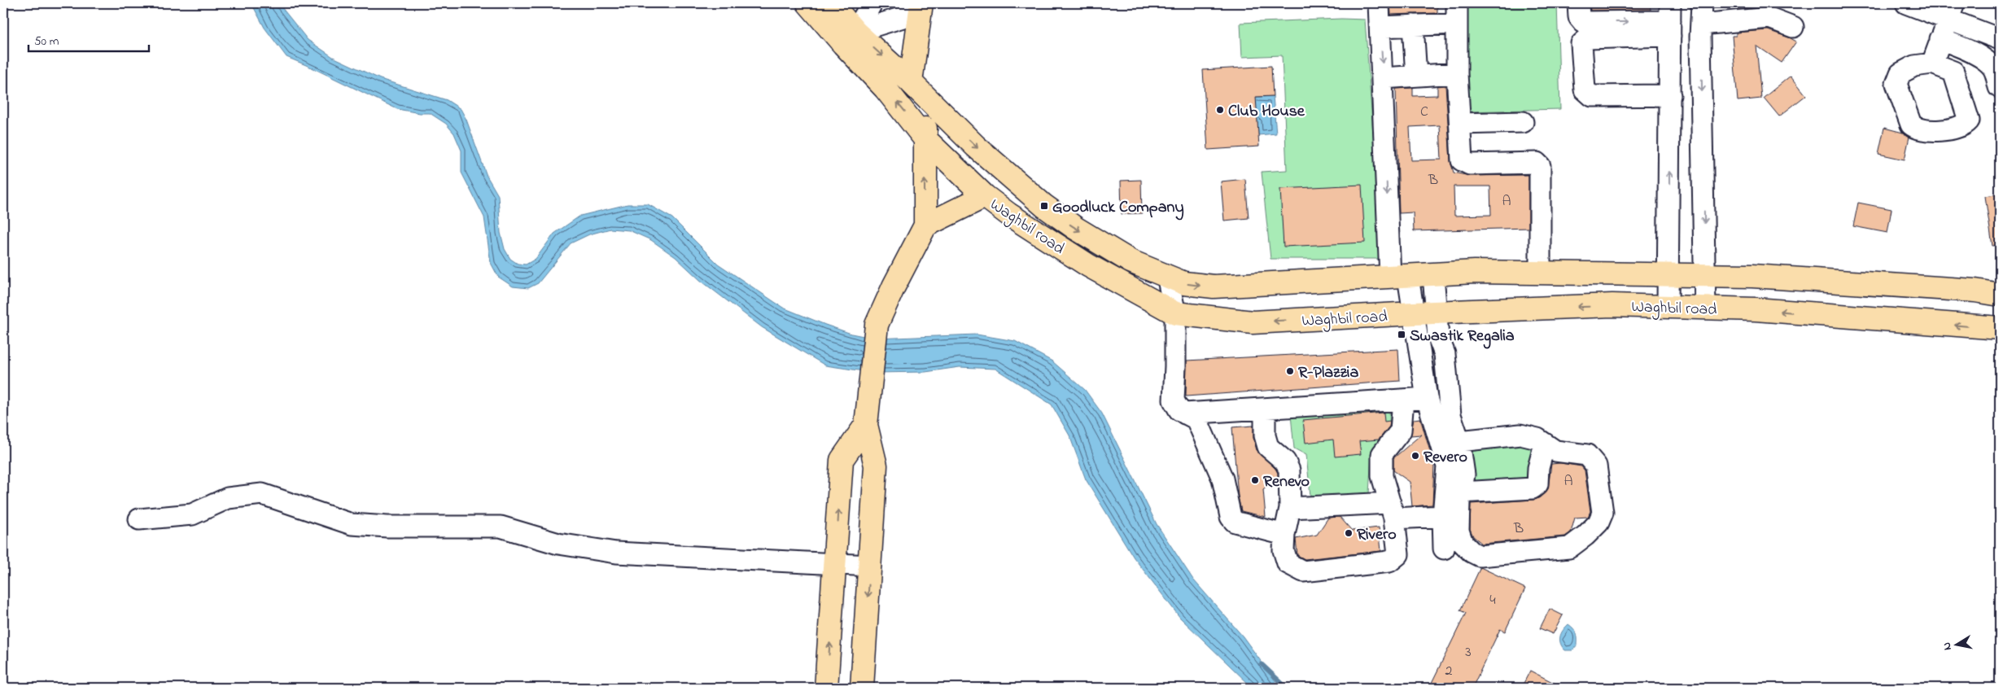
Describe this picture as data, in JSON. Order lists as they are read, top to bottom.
{
  "streets": {
    "main road": ["Waghbil road"]
  },
  "places": {
    "other": [
      "Club House",
      "R-Plazzia",
      "Revero",
      "Renevo",
      "Rivero"
    ],
    "transit": ["Goodluck Company", "Swastik Regalia"]
  },
  "house_numbers": [
    "C",
    "B",
    "A",
    "A",
    "B",
    "4",
    "3",
    "2"
  ],
  "scale_bar": "50 m",
  "north": "left"
}
